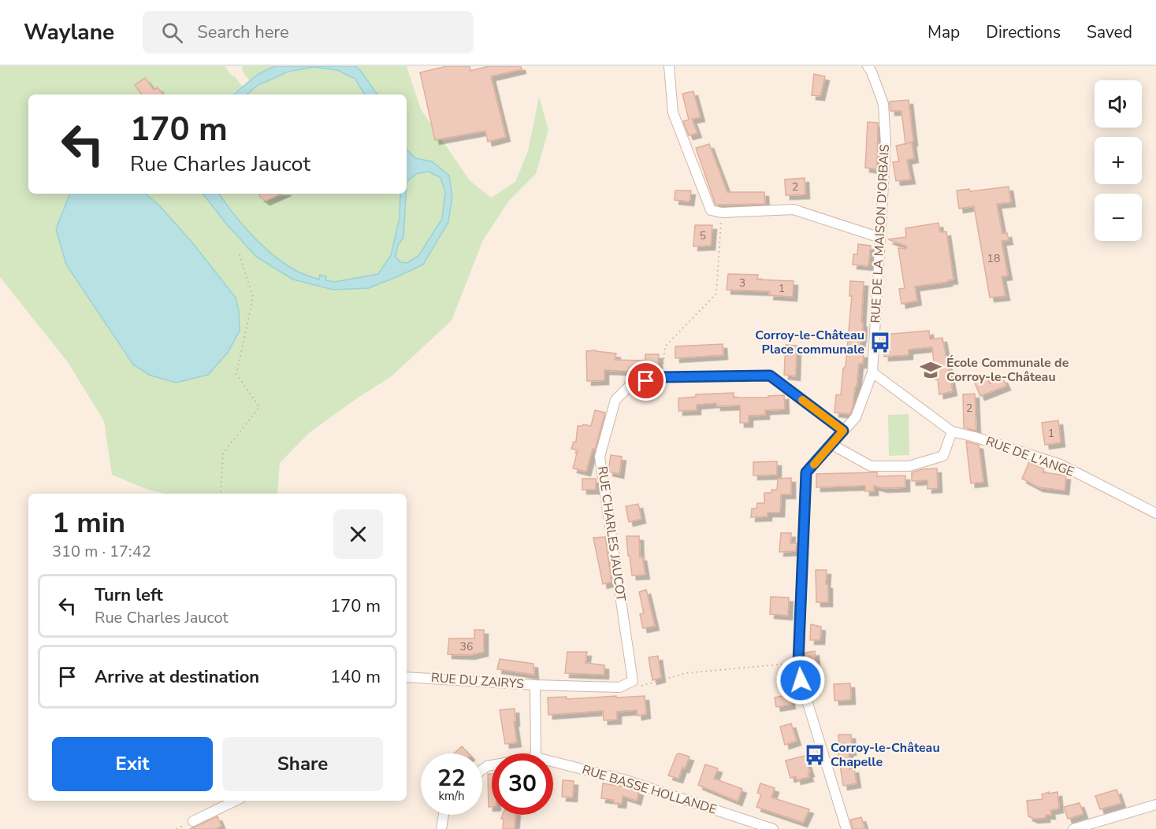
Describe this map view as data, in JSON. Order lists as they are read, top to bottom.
{
  "streets": {
    "street": [
      "RUE DE LA MAISON D'ORBAIS",
      "RUE DE L'ANGE",
      "RUE CHARLES JAUCOT",
      "RUE DU ZAIRYS",
      "RUE BASSE HOLLANDE"
    ]
  },
  "crossings": [
    ["RUE DE LA MAISON D'ORBAIS", "RUE CHARLES JAUCOT"]
  ],
  "places": {
    "bus stop": ["Corroy-le-Château Place communale", "Corroy-le-Château Chapelle"],
    "school or university": ["École Communale de Corroy-le-Château"]
  },
  "house_numbers": [
    "2",
    "5",
    "18",
    "3",
    "1",
    "2",
    "1",
    "36"
  ],
  "page": {
    "header": "Waylane",
    "search": "Search here",
    "nav": ["Map", "Directions", "Saved"],
    "map_buttons": ["+", "−"],
    "turn": ["170 m", "Rue Charles Jaucot"],
    "heading": ["1 min", "310 m · 17:42"],
    "list": [
      {
        "name": "Turn left",
        "note": "Rue Charles Jaucot",
        "value": "170 m"
      },
      {
        "name": "Arrive at destination",
        "value": "140 m"
      }
    ],
    "buttons": ["Exit", "Share"],
    "speed": "22 km/h",
    "limit": "30"
  }
}
